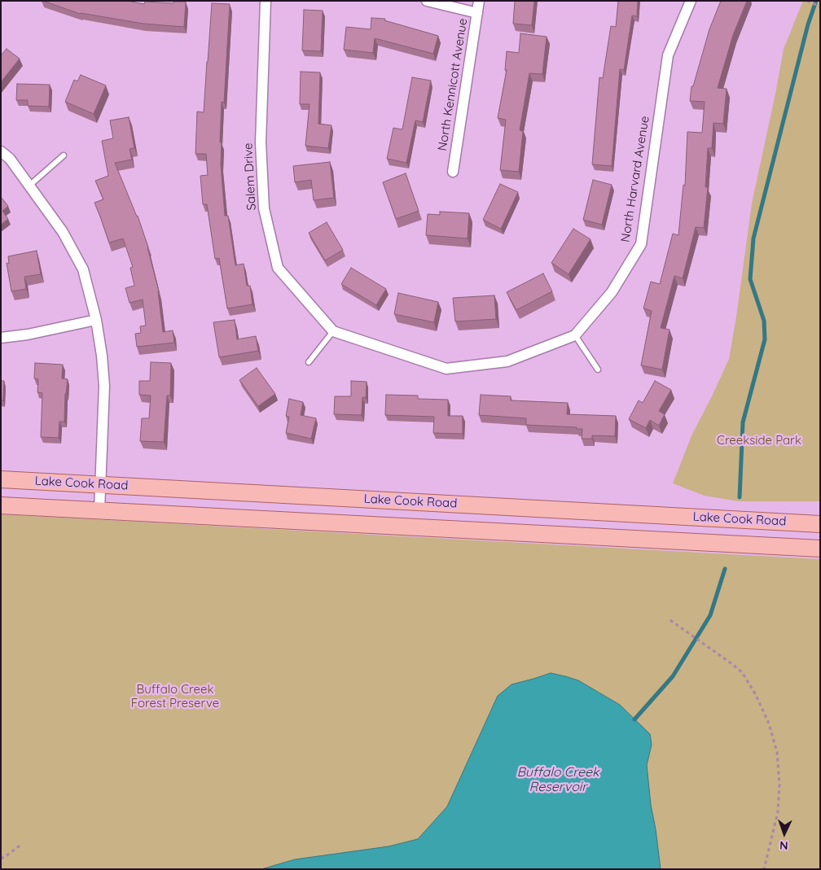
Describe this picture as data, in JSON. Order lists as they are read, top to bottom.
{
  "streets": {
    "main road": ["Lake Cook Road"],
    "street": ["North Kennicott Avenue", "Salem Drive", "North Harvard Avenue"]
  },
  "crossings": [
    ["Salem Drive", "North Harvard Avenue"]
  ],
  "water": ["Buffalo Creek Reservoir"],
  "parks": ["Creekside Park", "Buffalo Creek Forest Preserve"],
  "north": "bottom"
}
